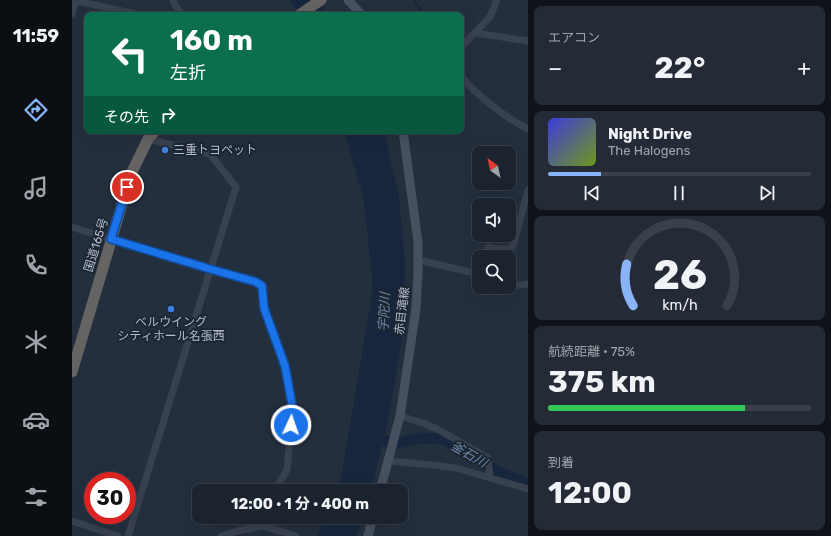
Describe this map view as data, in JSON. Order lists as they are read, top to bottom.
{
  "streets": {
    "highway": ["国道165号"],
    "main road": ["赤目滝線"]
  },
  "water": ["宇陀川", "釜石川"],
  "places": ["三重トヨペット", "ベルウイング シティホール名張西"],
  "north": "top left",
  "page": {
    "tabs": "11:59",
    "tile": [
      "エアコン",
      ["航続距離 · 75%", "375 km"],
      ["到着", "12:00"]
    ],
    "turn": ["160 m", "左折"],
    "heat": ["−", "22°", "+"],
    "then": "その先",
    "song": ["Night Drive", "The Halogens"],
    "limit": "30",
    "trip": "12:00 · 1 分 · 400 m",
    "gauge": ["26", "km/h"]
  }
}
